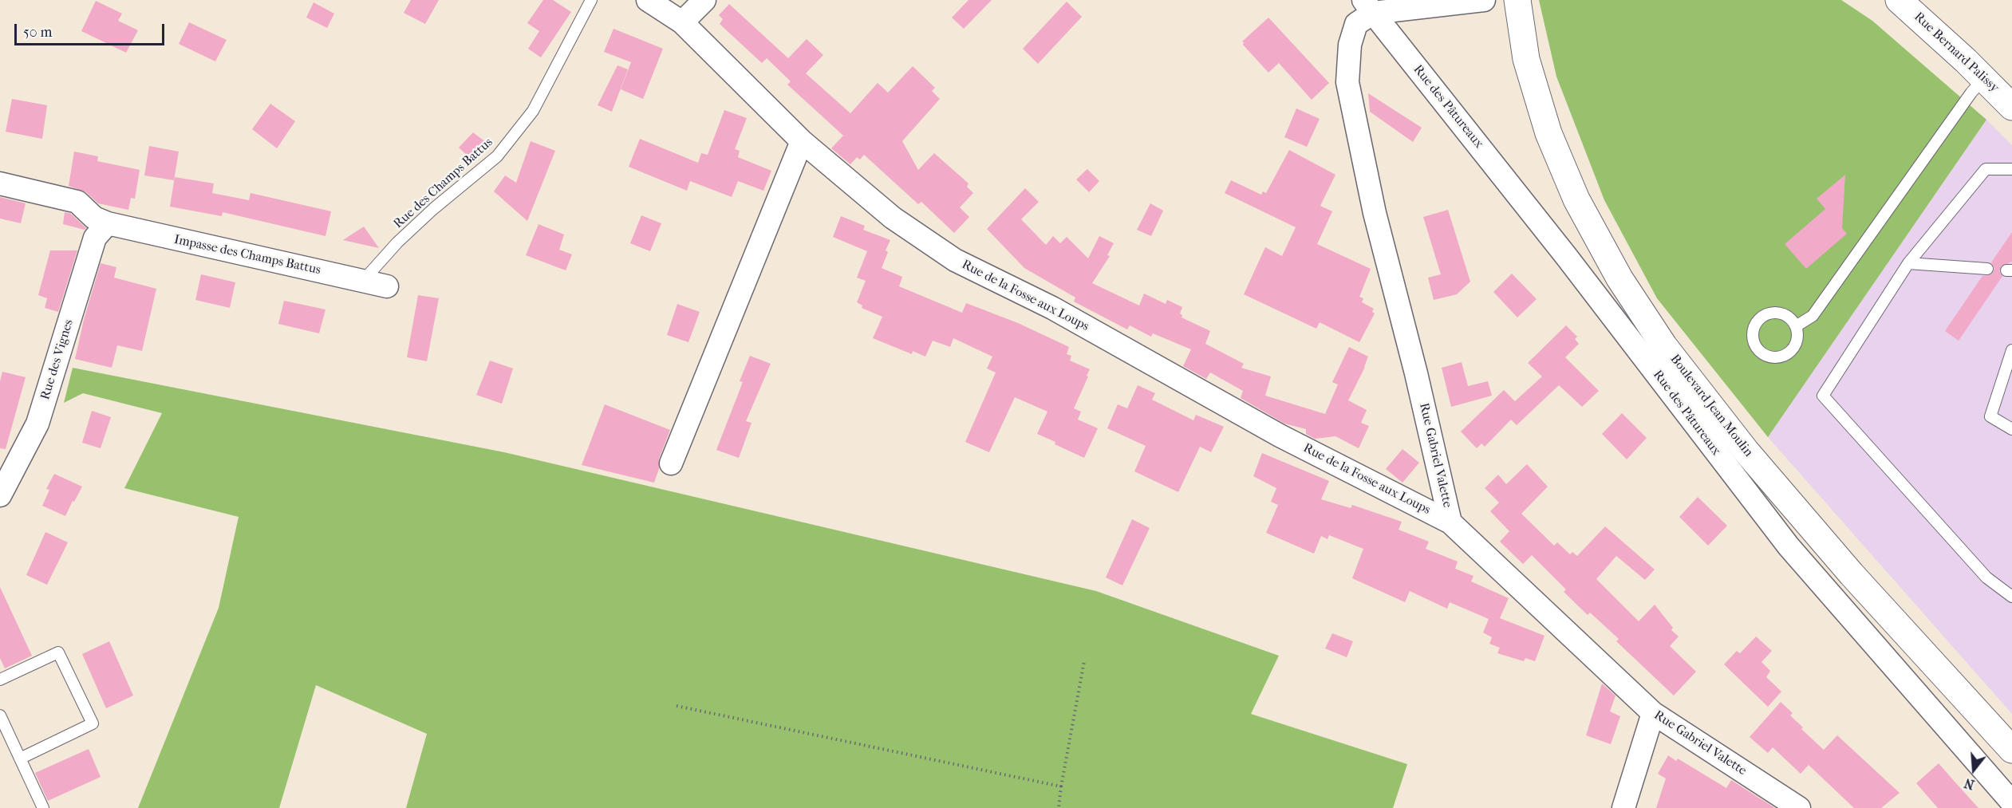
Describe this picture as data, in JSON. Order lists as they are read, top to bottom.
{
  "streets": {
    "main road": ["Rue Bernard Palissy", "Boulevard Jean Moulin"],
    "street": [
      "Rue des Pâtureaux",
      "Impasse des Champs Battus",
      "Rue de la Fosse aux Loups",
      "Rue des Vignes",
      "Rue Gabriel Valette"
    ],
    "lane": ["Rue des Champs Battus"]
  },
  "crossings": [
    ["Rue des Pâtureaux", "Rue Gabriel Valette"],
    ["Rue des Champs Battus", "Impasse des Champs Battus"],
    ["Impasse des Champs Battus", "Rue des Vignes"],
    ["Rue de la Fosse aux Loups", "Rue Gabriel Valette"]
  ],
  "scale_bar": "50 m",
  "north": "bottom"
}
